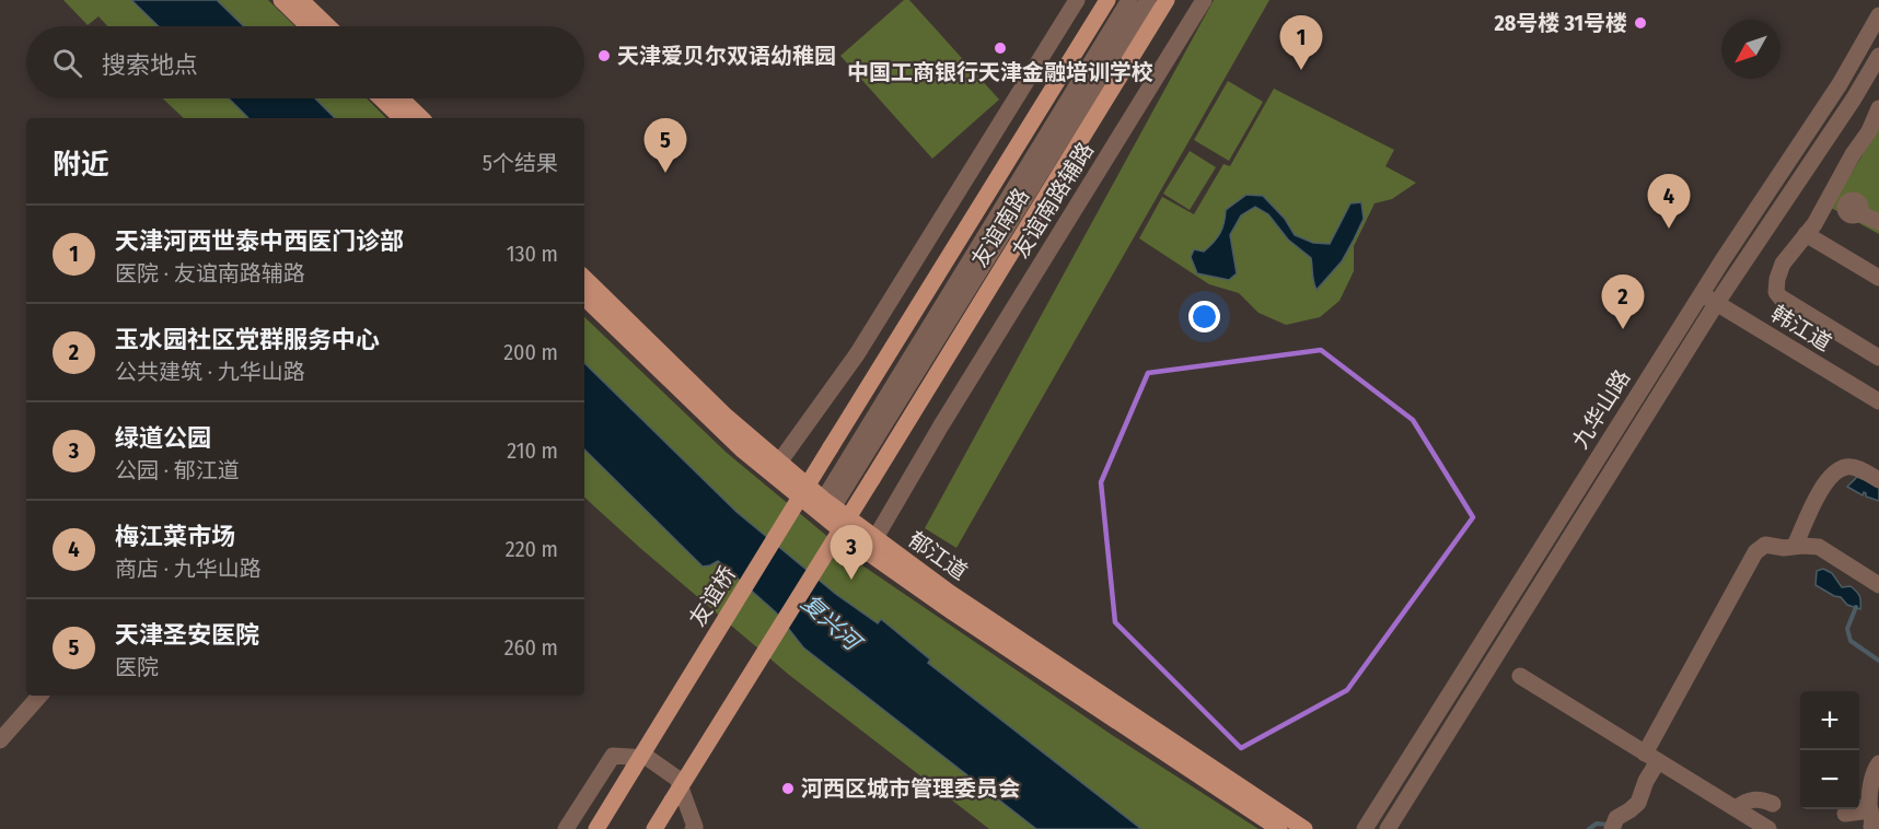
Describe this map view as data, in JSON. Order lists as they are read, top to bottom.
{
  "streets": {
    "main road": ["友谊南路", "郁江道", "友谊桥"],
    "street": ["友谊南路辅路", "韩江道", "九华山路"]
  },
  "crossings": [
    ["友谊南路辅路", "郁江道"],
    ["友谊南路", "友谊桥"],
    ["韩江道", "九华山路"]
  ],
  "water": ["复兴河"],
  "places": [
    "28号楼 31号楼",
    "中国工商银行天津金融培训学校",
    "天津爱贝尔双语幼稚园",
    "河西区城市管理委员会"
  ],
  "north": "bottom left",
  "page": {
    "pins": [
      "1",
      "5",
      "4",
      "2",
      "3"
    ],
    "search": "搜索地点",
    "heading": ["附近", "5个结果"],
    "list": [
      {
        "mark": "1",
        "name": "天津河西世泰中西医门诊部",
        "note": "医院 · 友谊南路辅路",
        "value": "130 m"
      },
      {
        "mark": "2",
        "name": "玉水园社区党群服务中心",
        "note": "公共建筑 · 九华山路",
        "value": "200 m"
      },
      {
        "mark": "3",
        "name": "绿道公园",
        "note": "公园 · 郁江道",
        "value": "210 m"
      },
      {
        "mark": "4",
        "name": "梅江菜市场",
        "note": "商店 · 九华山路",
        "value": "220 m"
      },
      {
        "mark": "5",
        "name": "天津圣安医院",
        "note": "医院",
        "value": "260 m"
      }
    ],
    "map_buttons": ["+", "−"]
  }
}
